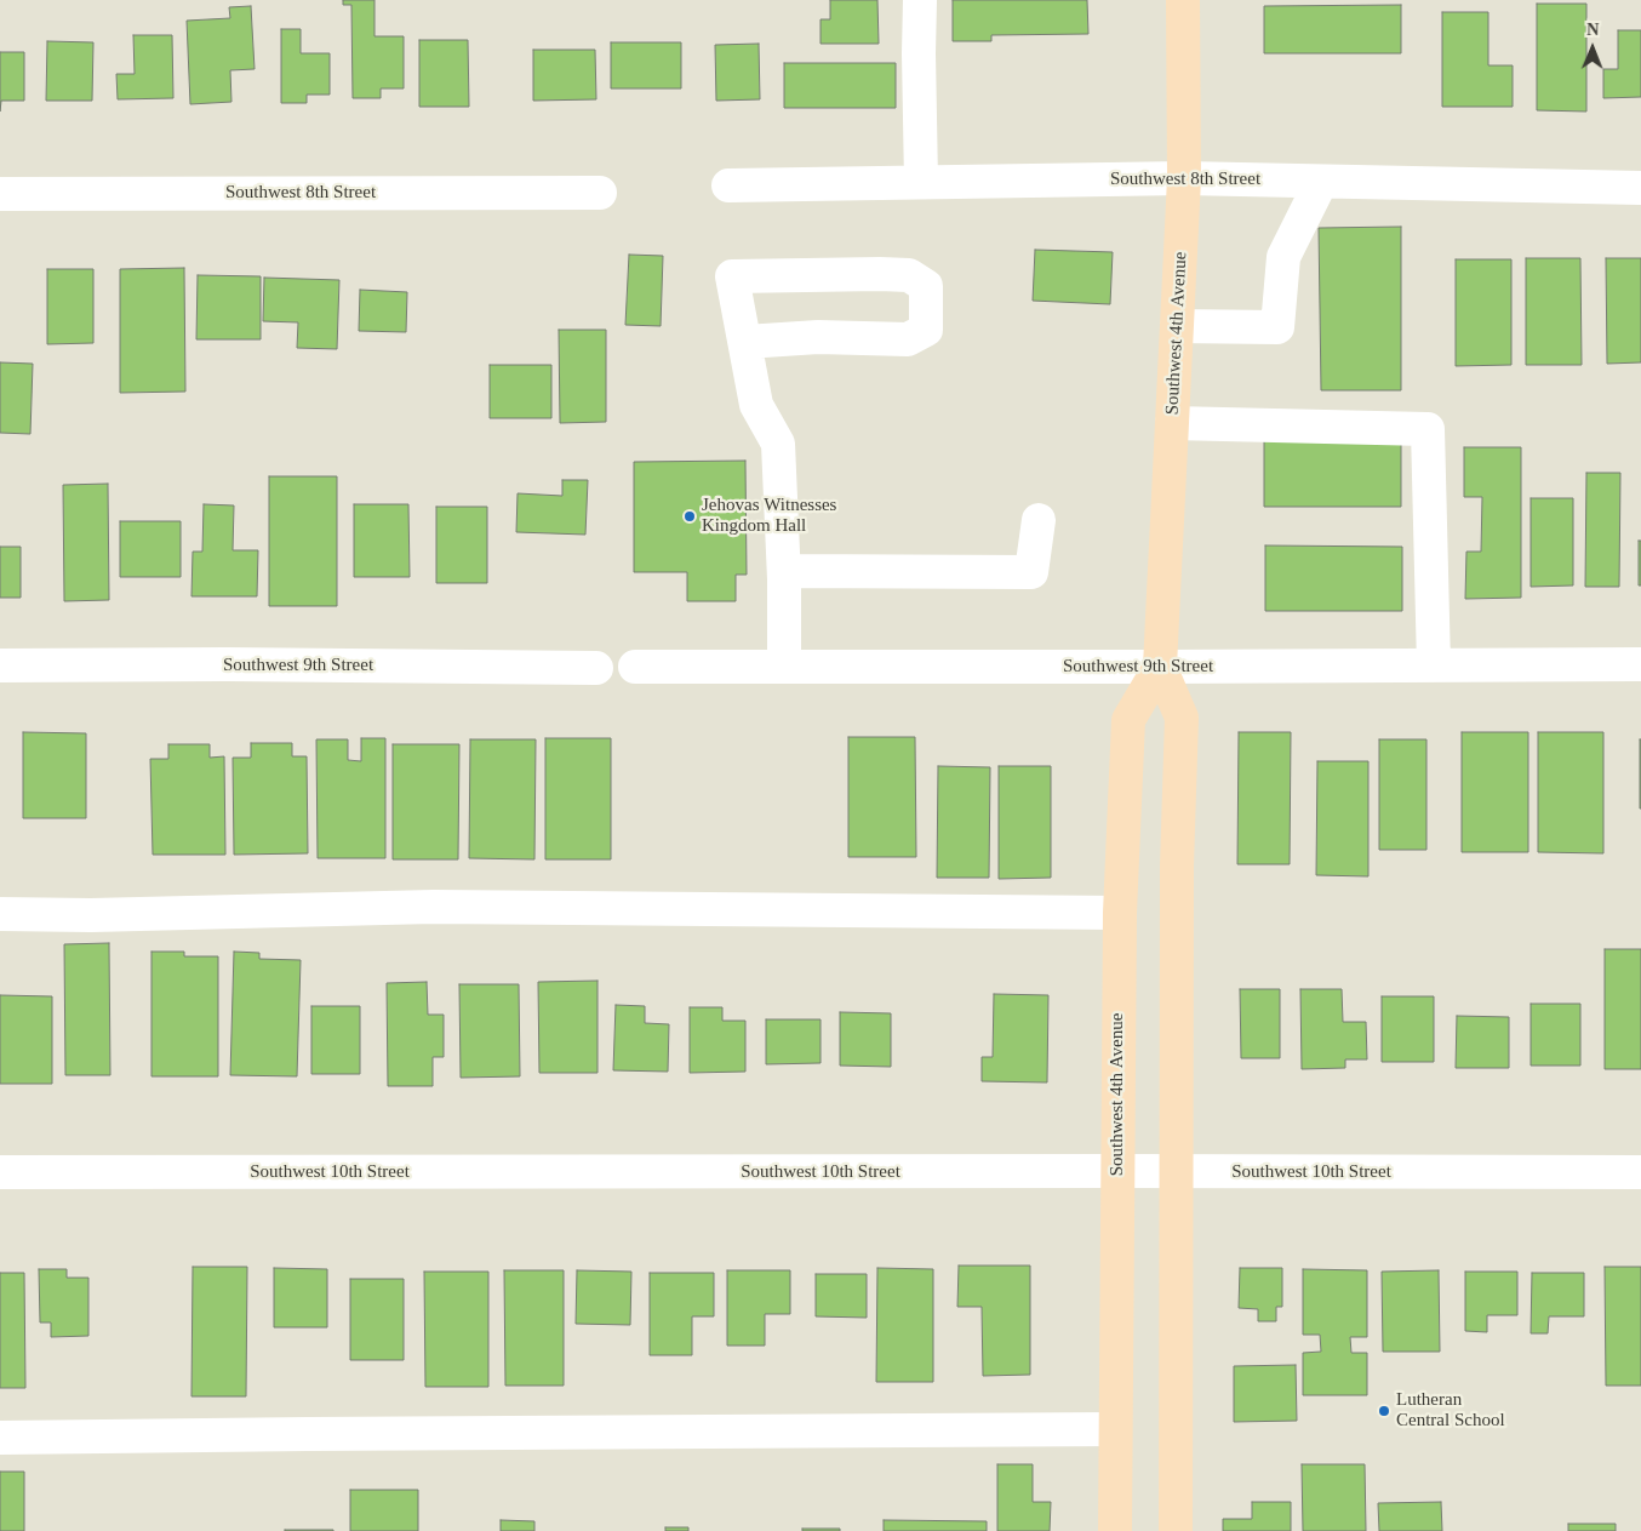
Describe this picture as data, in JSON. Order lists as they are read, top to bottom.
{
  "streets": {
    "main road": ["Southwest 4th Avenue"],
    "street": ["Southwest 8th Street", "Southwest 9th Street", "Southwest 10th Street"]
  },
  "crossings": [
    ["Southwest 8th Street", "Southwest 4th Avenue"],
    ["Southwest 4th Avenue", "Southwest 9th Street"],
    ["Southwest 4th Avenue", "Southwest 10th Street"]
  ],
  "places": ["Jehovas Witnesses Kingdom Hall", "Lutheran Central School"],
  "north": "top"
}
